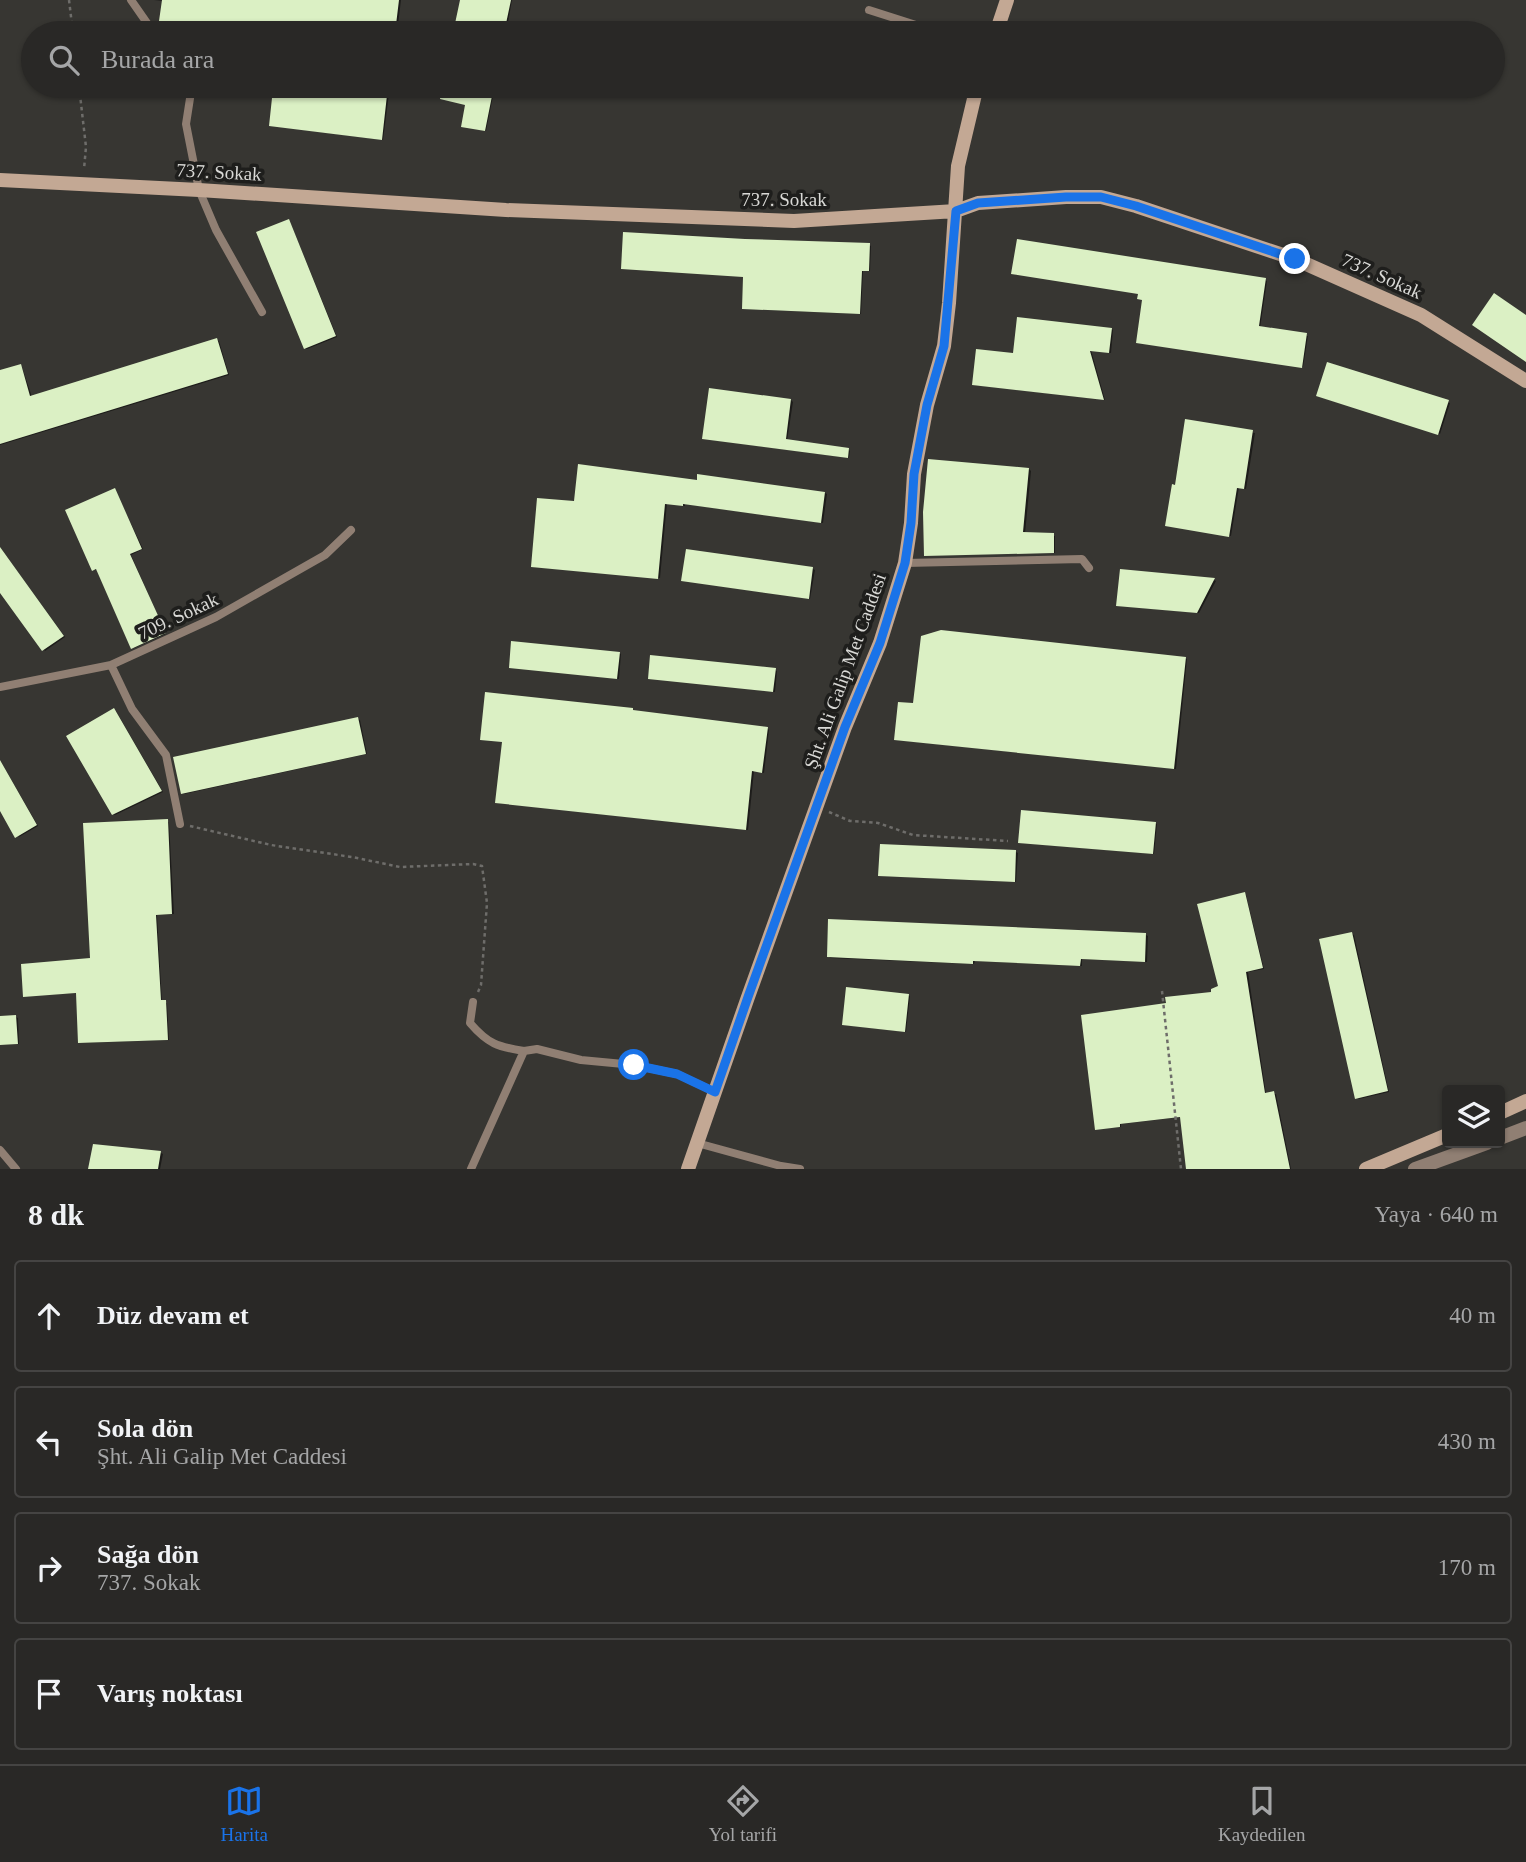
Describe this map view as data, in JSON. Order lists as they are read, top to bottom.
{
  "streets": {
    "street": ["737. Sokak", "Şht. Ali Galip Met Caddesi"],
    "lane": ["709. Sokak"]
  },
  "crossings": [
    ["737. Sokak", "Şht. Ali Galip Met Caddesi"]
  ],
  "page": {
    "search": "Burada ara",
    "heading": ["8 dk", "Yaya · 640 m"],
    "list": [
      ["Düz devam et", "40 m"],
      ["Sola dön", "Şht. Ali Galip Met Caddesi", "430 m"],
      ["Sağa dön", "737. Sokak", "170 m"],
      "Varış noktası"
    ],
    "nav": ["Harita", "Yol tarifi", "Kaydedilen"]
  }
}
